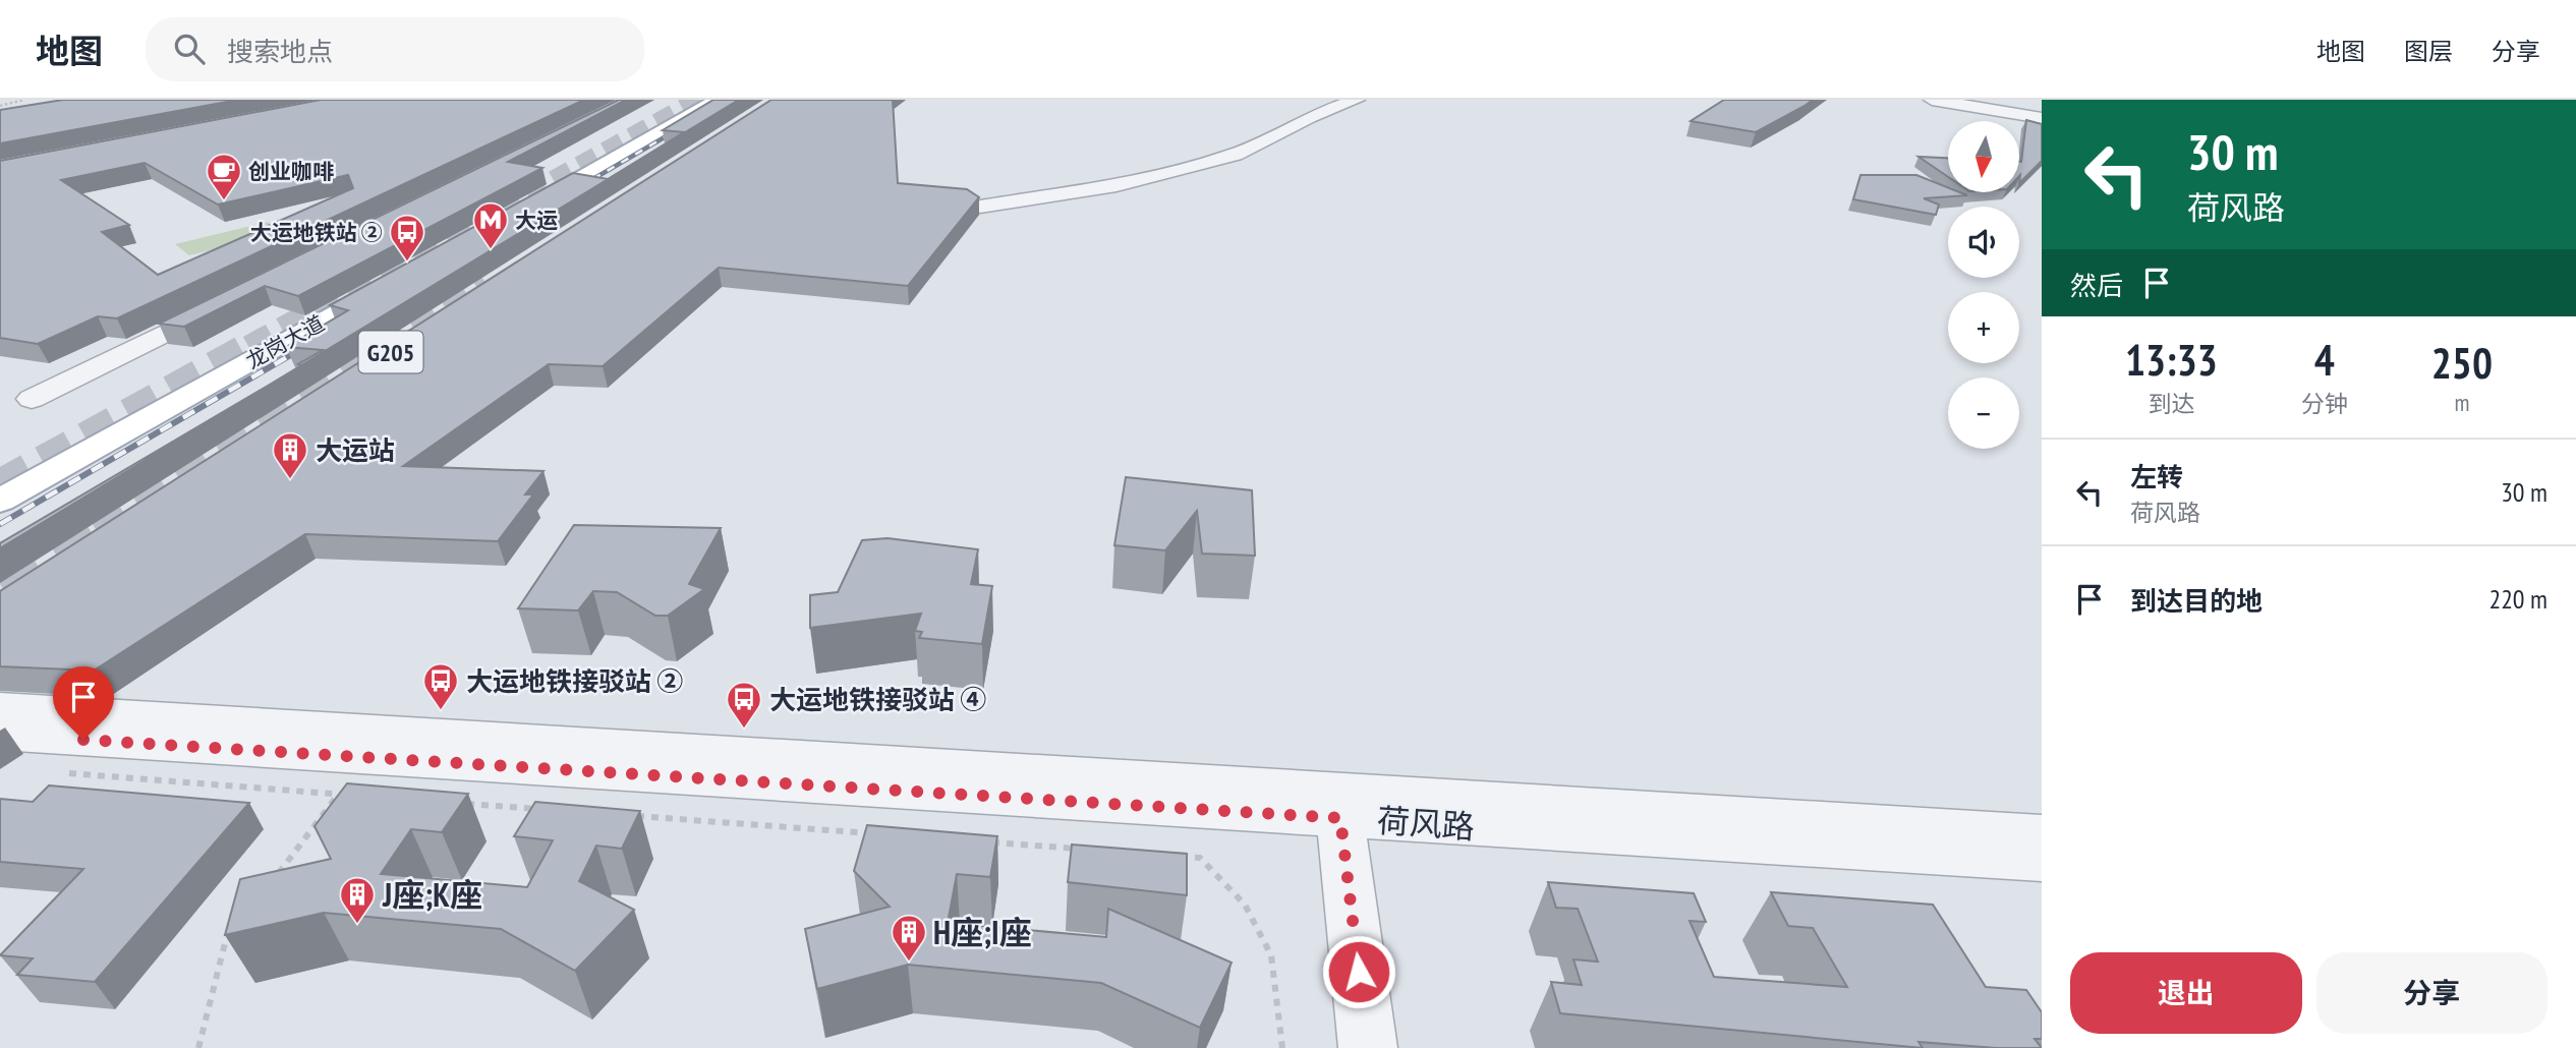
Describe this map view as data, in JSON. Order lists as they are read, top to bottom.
{
  "streets": {
    "main road": ["龙岗大道", "G205"],
    "street": ["荷风路"]
  },
  "places": {
    "cafe": ["创业咖啡"],
    "metro station": ["大运"],
    "bus stop": ["大运地铁站 ②", "大运地铁接驳站 ②", "大运地铁接驳站 ④"],
    "building": ["大运站", "J座;K座", "H座;I座"]
  },
  "north": "bottom",
  "page": {
    "header": "地图",
    "search": "搜索地点",
    "nav": ["地图", "图层", "分享"],
    "turn": ["30 m", "荷风路"],
    "map_buttons": ["+", "−"],
    "then": "然后",
    "eta": [
      "13:33",
      "到达",
      "4",
      "分钟",
      "250",
      "m"
    ],
    "list": [
      {
        "name": "左转",
        "note": "荷风路",
        "value": "30 m"
      },
      {
        "name": "到达目的地",
        "value": "220 m"
      }
    ],
    "buttons": ["退出", "分享"]
  }
}
